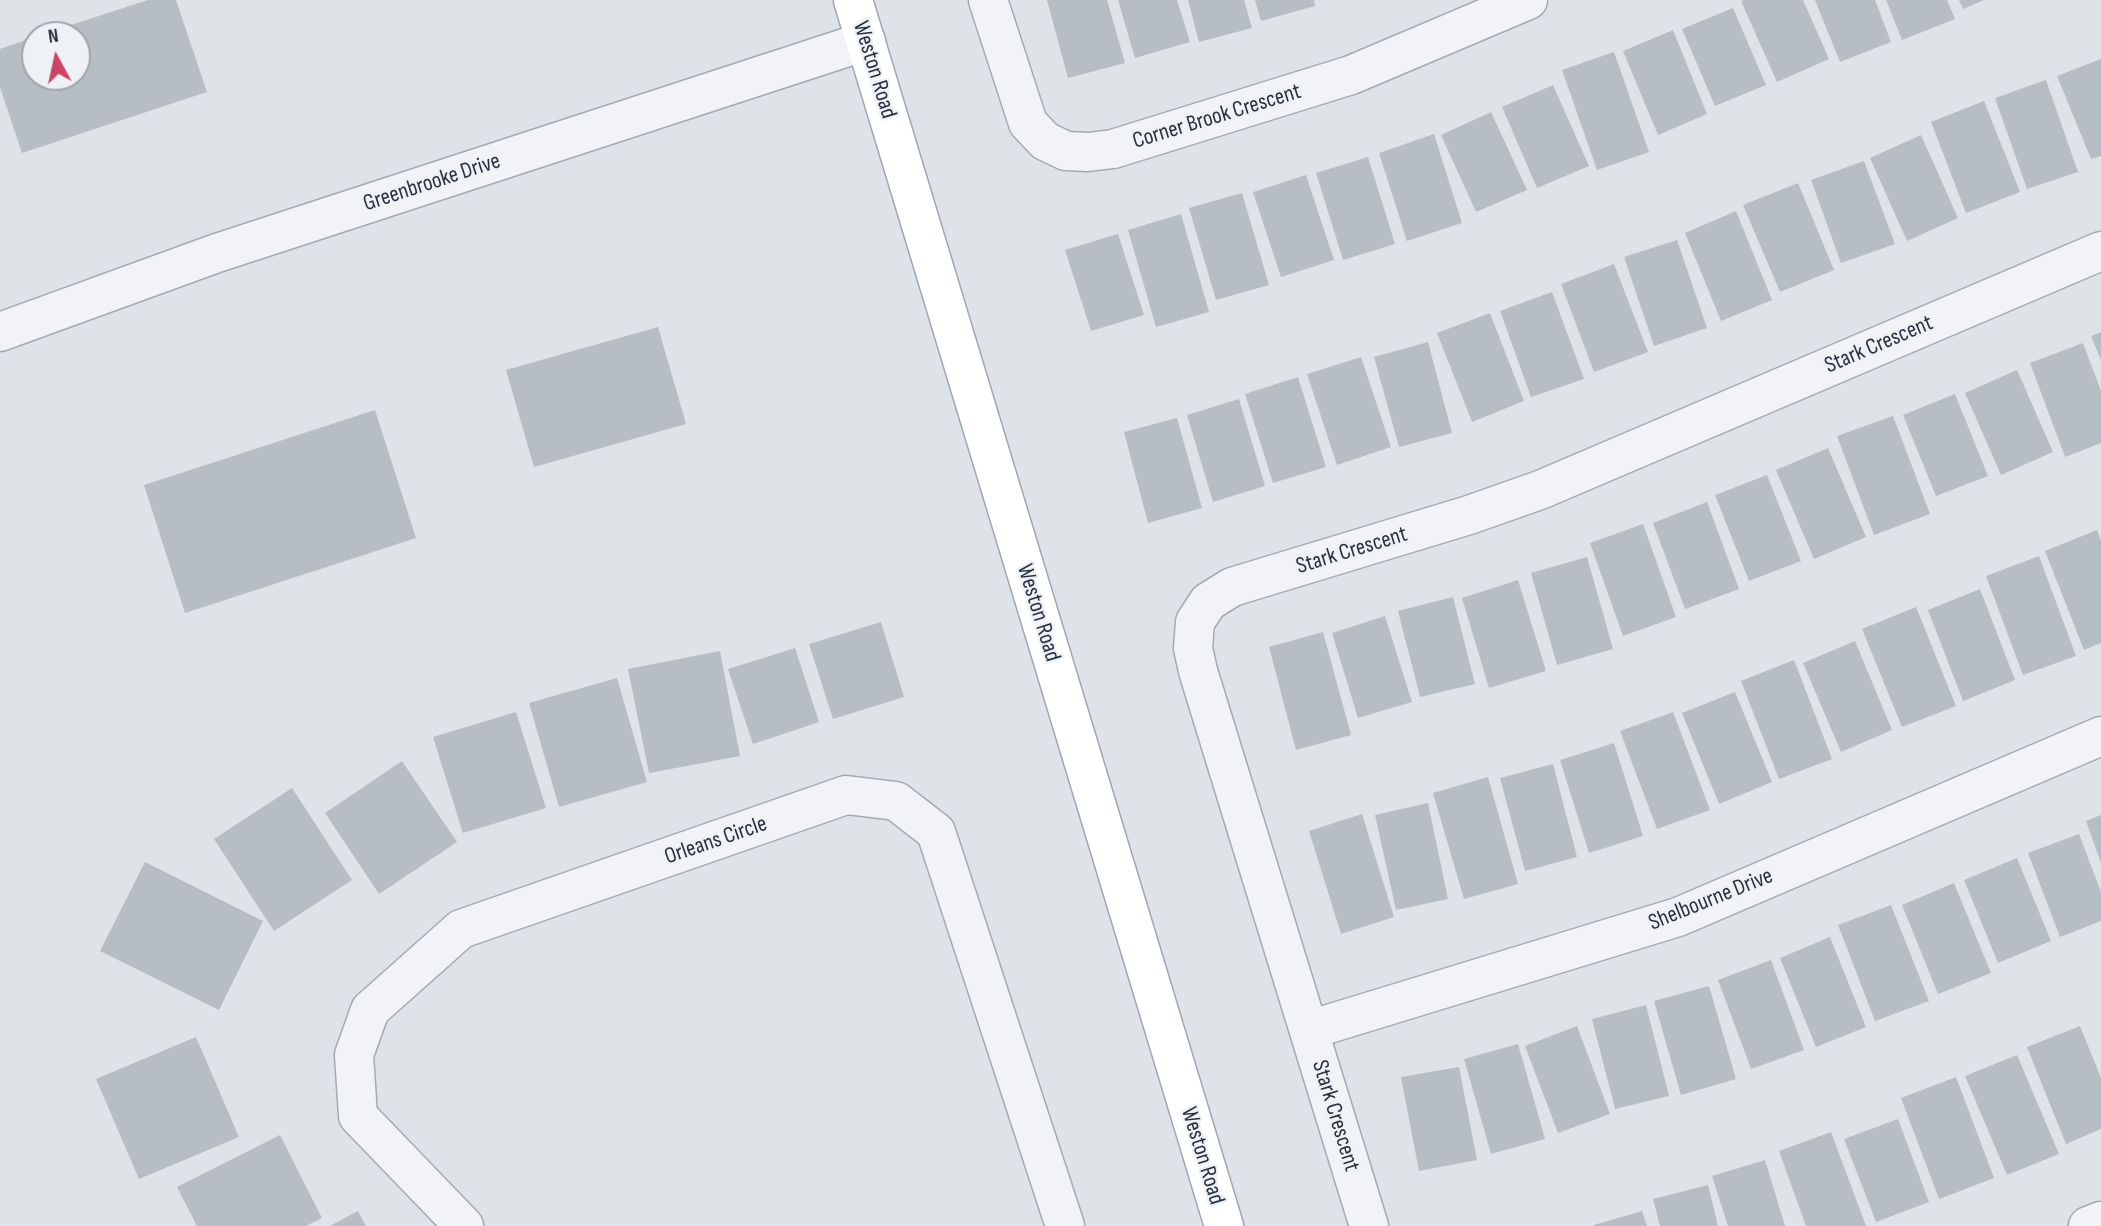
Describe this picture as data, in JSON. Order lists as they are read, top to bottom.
{
  "streets": {
    "main road": ["Weston Road"],
    "street": [
      "Corner Brook Crescent",
      "Greenbrooke Drive",
      "Stark Crescent",
      "Orleans Circle",
      "Shelbourne Drive"
    ]
  },
  "crossings": [
    ["Weston Road", "Greenbrooke Drive"],
    ["Stark Crescent", "Shelbourne Drive"]
  ],
  "north": "top"
}
